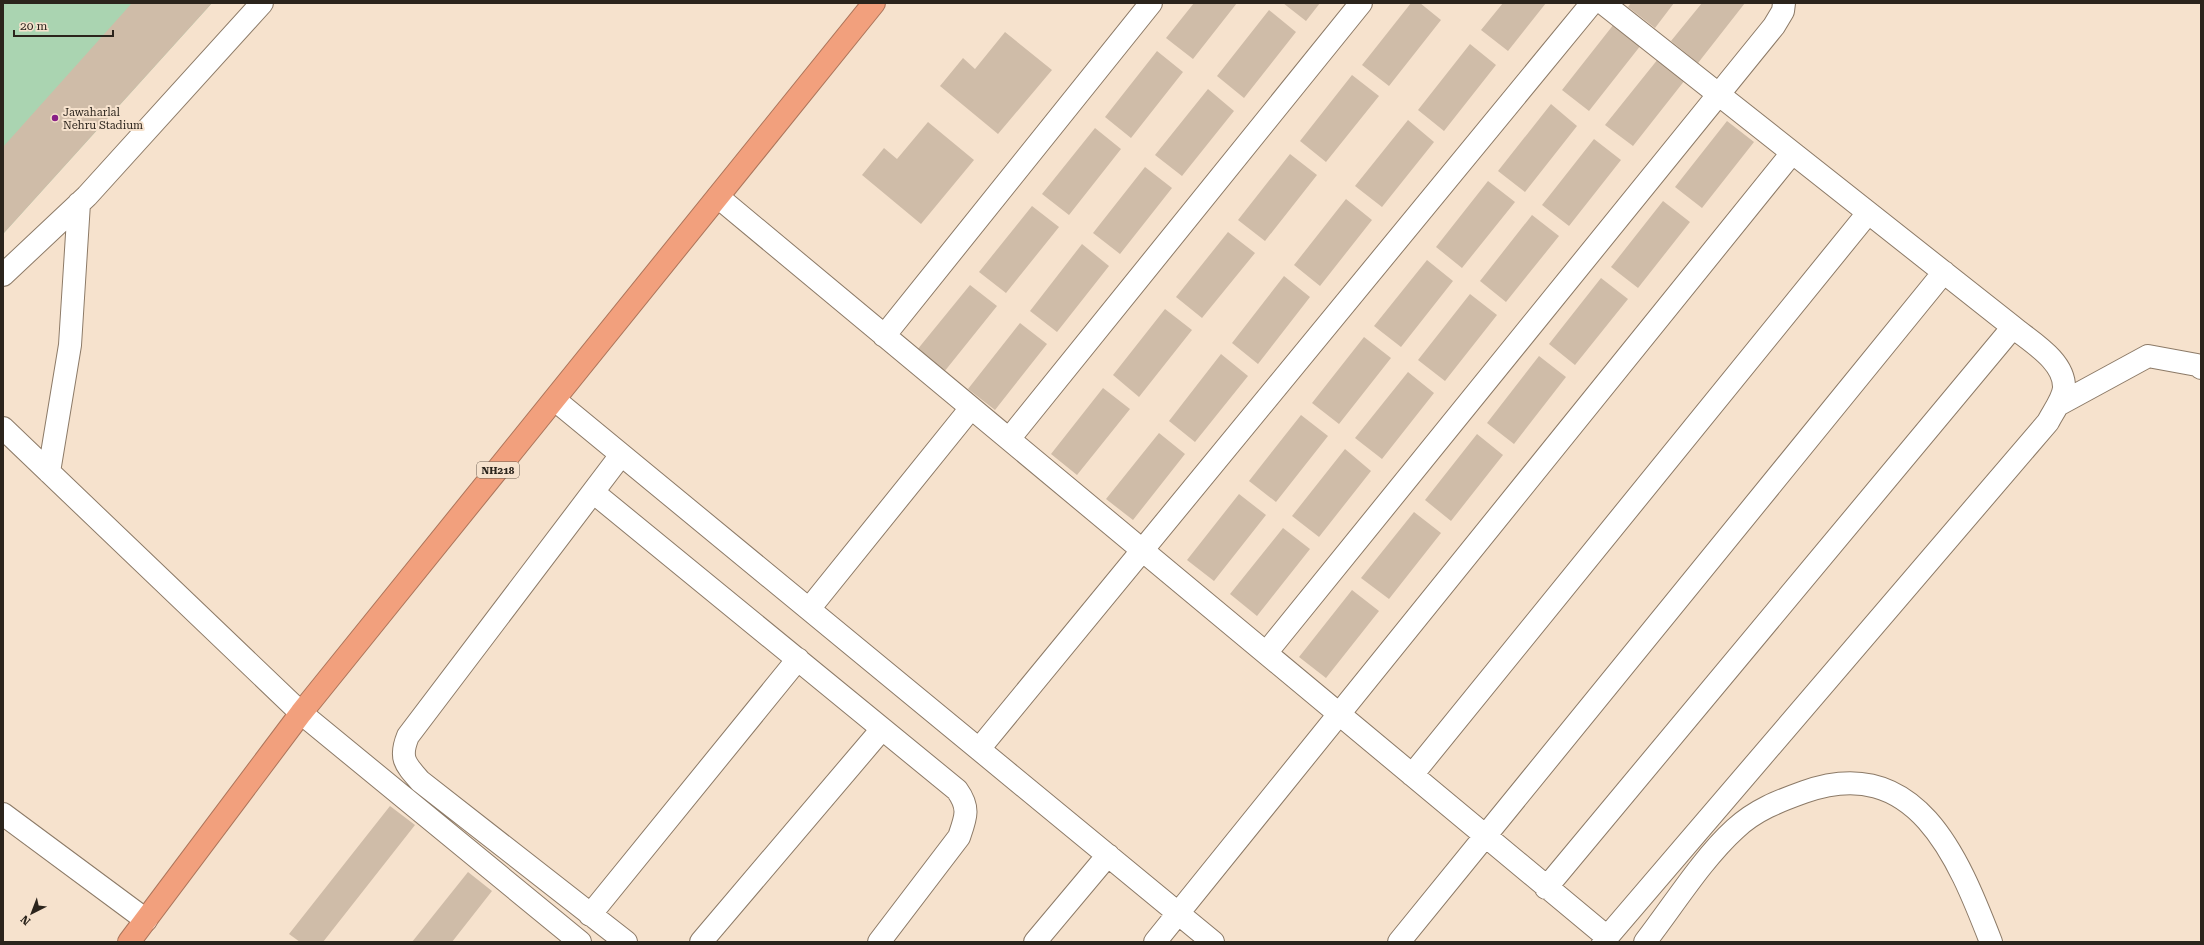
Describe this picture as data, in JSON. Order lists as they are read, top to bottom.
{
  "streets": {
    "highway": ["NH218"]
  },
  "places": ["Jawaharlal Nehru Stadium"],
  "scale_bar": "20 m",
  "north": "bottom left"
}
